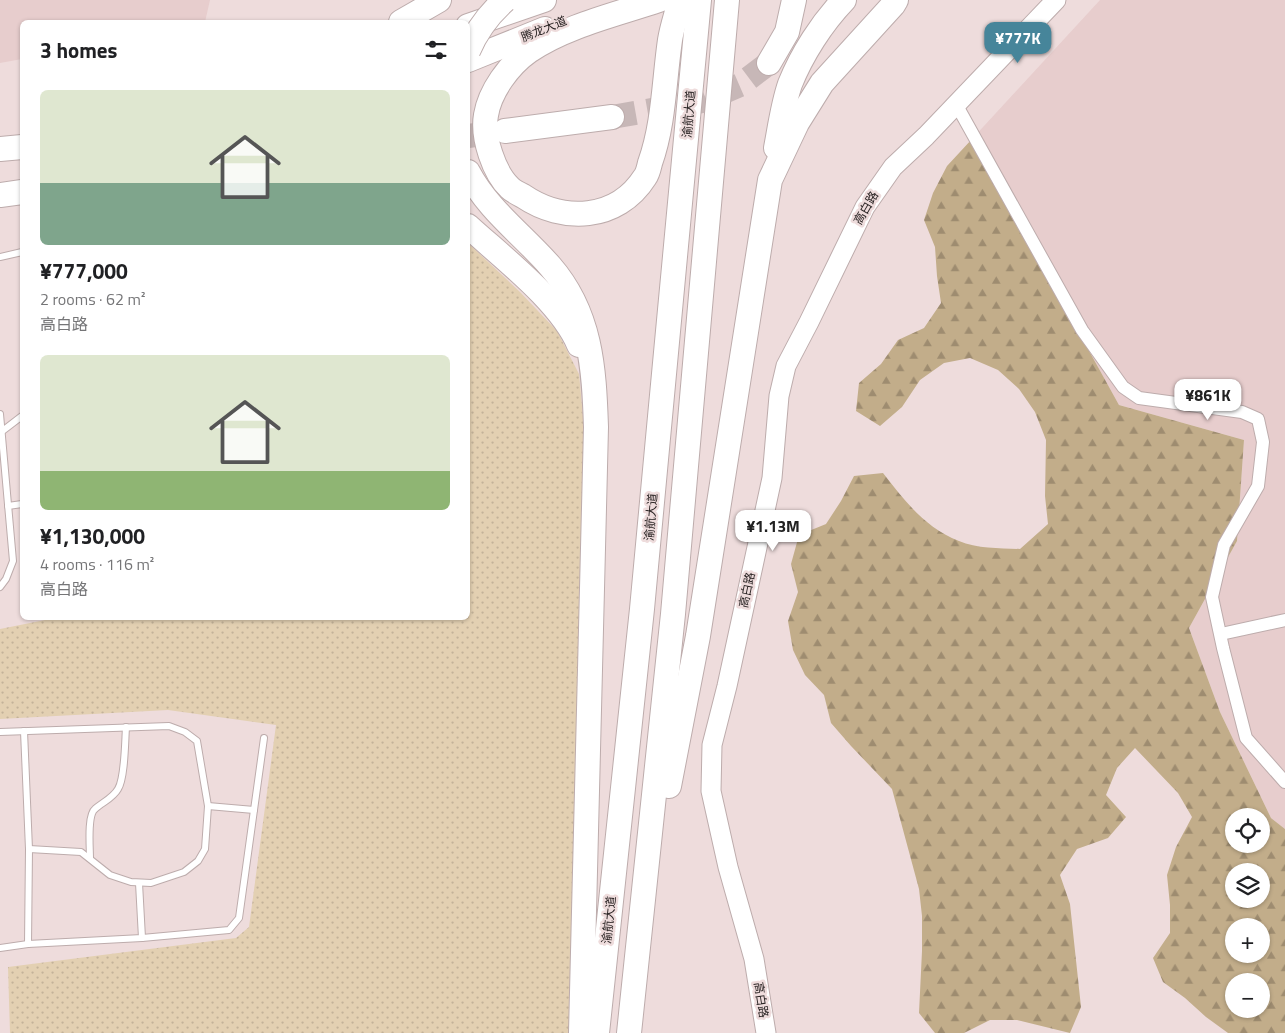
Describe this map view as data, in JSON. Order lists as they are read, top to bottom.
{
  "streets": {
    "highway": ["腾龙大道", "渝航大道"],
    "street": ["高白路"]
  },
  "page": {
    "heading": "3 homes",
    "price": ["¥777K", "¥861K", "¥1.13M"],
    "list": [
      {
        "name": "¥777,000",
        "note": "2 rooms · 62 m² · 高白路"
      },
      {
        "name": "¥1,130,000",
        "note": "4 rooms · 116 m² · 高白路"
      }
    ],
    "map_buttons": ["+", "−"]
  }
}
